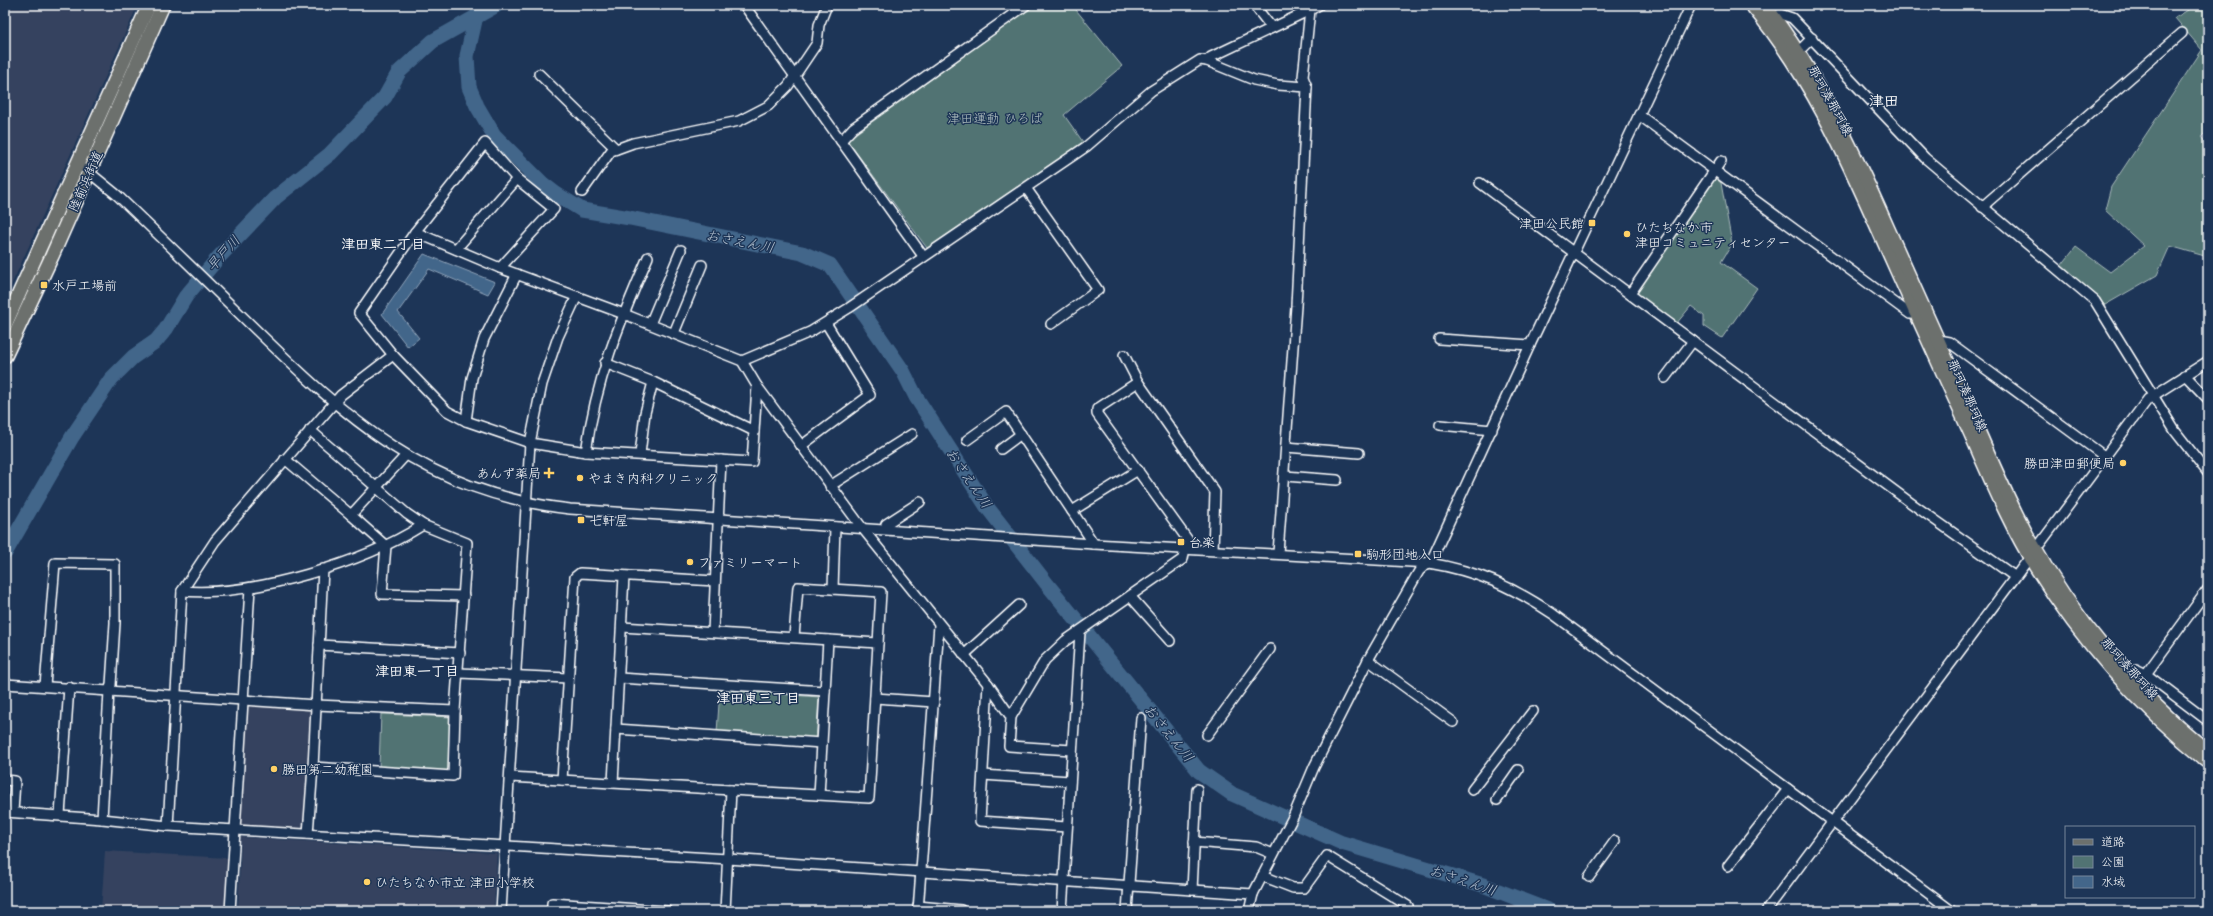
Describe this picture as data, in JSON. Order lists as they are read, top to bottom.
{
  "streets": {
    "highway": ["陸前浜街道"],
    "main road": ["那珂湊那珂線"]
  },
  "districts": [
    "津田",
    "津田東二丁目",
    "津田東一丁目",
    "津田東三丁目"
  ],
  "water": ["おさえん川", "早戸川"],
  "parks": ["津田運動 ひろば"],
  "places": {
    "transit": [
      "津田公民館",
      "水戸工場前",
      "七軒屋",
      "台楽",
      "駒形団地入口"
    ],
    "other": [
      "ひたちなか市 津田コミュニティセンター",
      "勝田津田郵便局",
      "やまき内科クリニック",
      "ファミリーマート",
      "勝田第二幼稚園",
      "ひたちなか市立 津田小学校"
    ],
    "health": ["あんず薬局"]
  },
  "legend": ["道路", "公園", "水域"]
}
